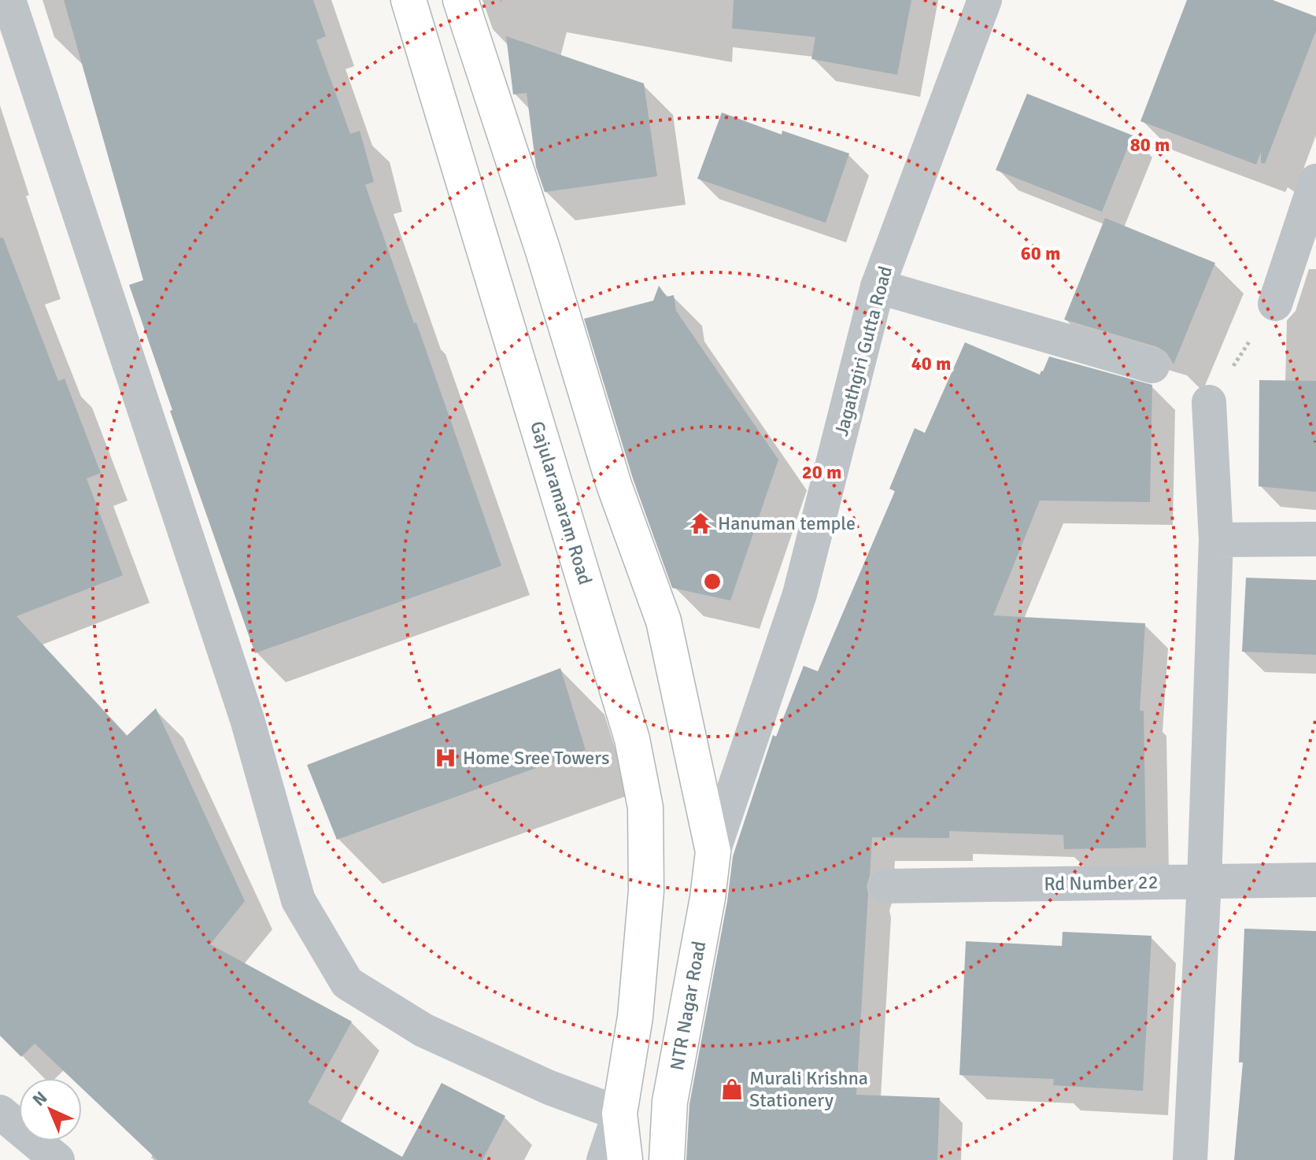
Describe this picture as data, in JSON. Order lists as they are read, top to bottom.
{
  "streets": {
    "main road": ["Gajularamaram Road", "NTR Nagar Road"],
    "street": ["Jagathgiri Gutta Road", "Rd Number 22"]
  },
  "crossings": [
    ["Jagathgiri Gutta Road", "NTR Nagar Road"]
  ],
  "places": {
    "temple": ["Hanuman temple"],
    "hospital": ["Home Sree Towers"],
    "shop": ["Murali Krishna Stationery"]
  },
  "north": "top left",
  "rings": [
    "80 m",
    "60 m",
    "40 m",
    "20 m"
  ]
}
